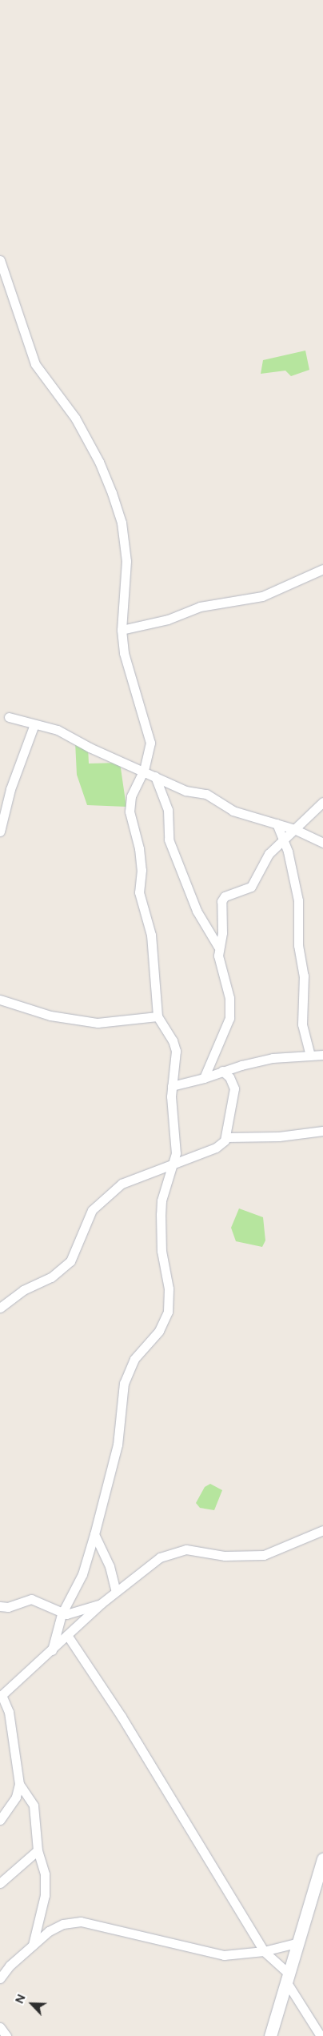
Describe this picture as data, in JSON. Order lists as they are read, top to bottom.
{
  "north": "top left"
}
